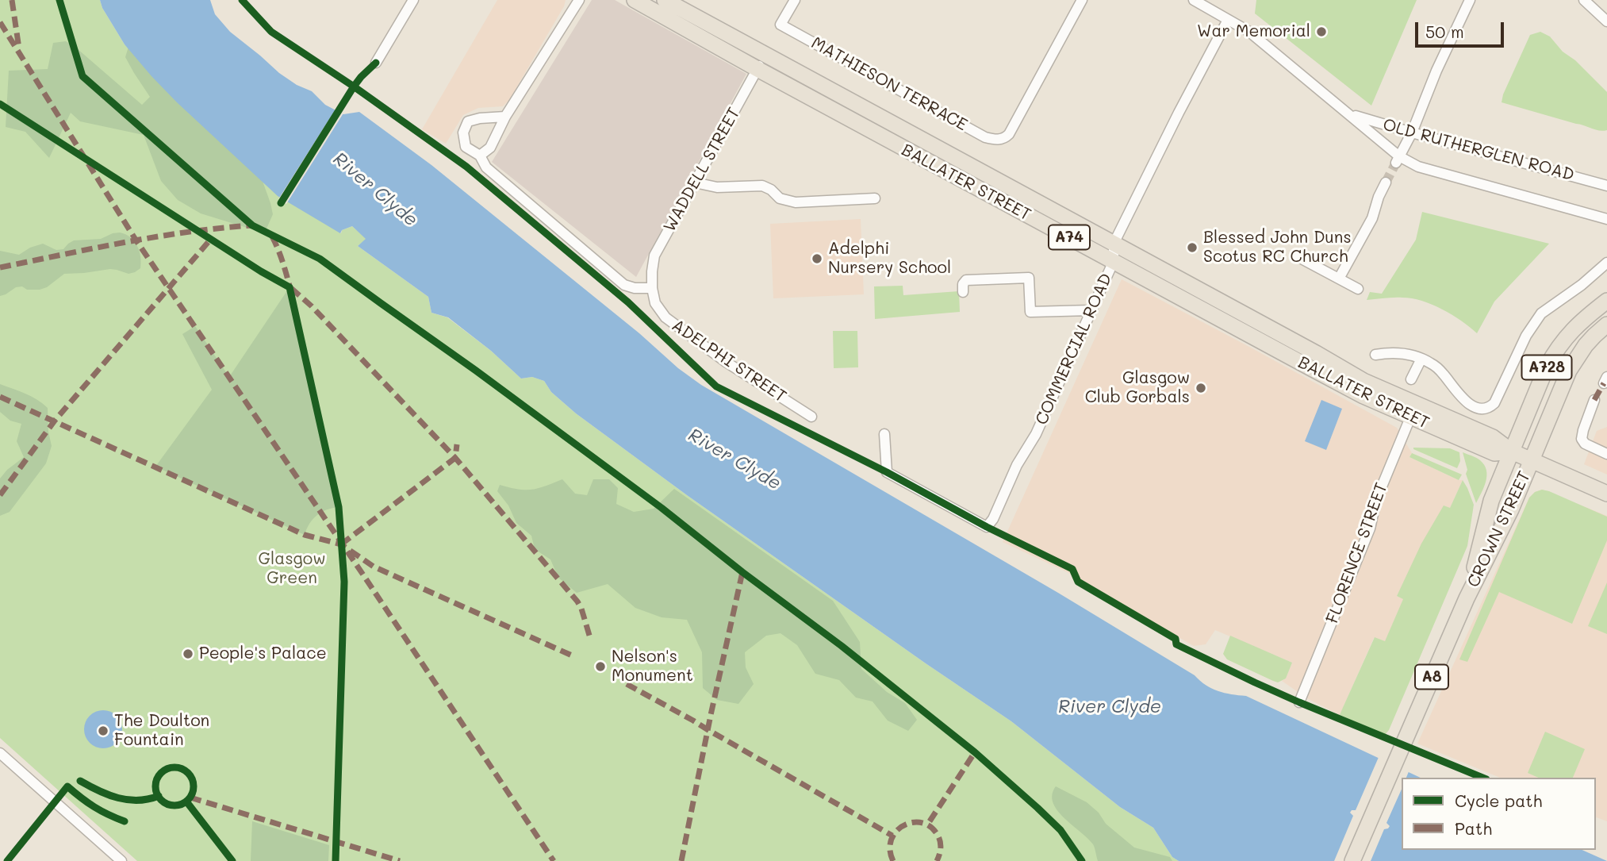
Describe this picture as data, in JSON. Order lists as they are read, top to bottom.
{
  "streets": {
    "main road": [
      "BALLATER STREET",
      "A74",
      "A728",
      "CROWN STREET",
      "A8"
    ],
    "street": [
      "MATHIESON TERRACE",
      "OLD RUTHERGLEN ROAD",
      "WADDELL STREET",
      "COMMERCIAL ROAD",
      "ADELPHI STREET",
      "FLORENCE STREET"
    ]
  },
  "crossings": [
    ["OLD RUTHERGLEN ROAD", "COMMERCIAL ROAD"],
    ["WADDELL STREET", "BALLATER STREET"],
    ["WADDELL STREET", "ADELPHI STREET"],
    ["BALLATER STREET", "COMMERCIAL ROAD"],
    ["BALLATER STREET", "A728"],
    ["BALLATER STREET", "CROWN STREET"],
    ["BALLATER STREET", "FLORENCE STREET"],
    ["A728", "CROWN STREET"]
  ],
  "water": ["River Clyde"],
  "parks": ["Glasgow Green"],
  "places": [
    "War Memorial",
    "Blessed John Duns Scotus RC Church",
    "Adelphi Nursery School",
    "Glasgow Club Gorbals",
    "People's Palace",
    "Nelson's Monument",
    "The Doulton Fountain"
  ],
  "legend": ["Cycle path", "Path"],
  "scale_bar": "50 m"
}
